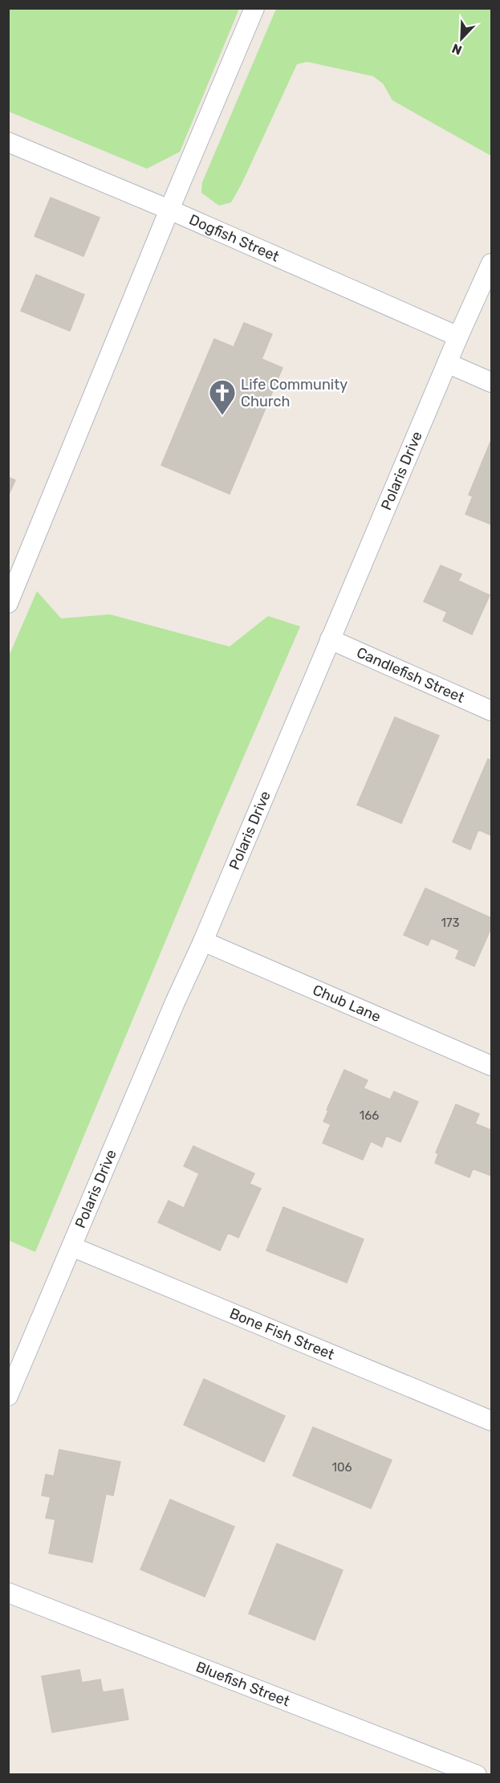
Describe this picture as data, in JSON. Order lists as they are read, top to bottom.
{
  "streets": {
    "street": [
      "Dogfish Street",
      "Polaris Drive",
      "Candlefish Street",
      "Chub Lane",
      "Bone Fish Street",
      "Bluefish Street"
    ]
  },
  "crossings": [
    ["Dogfish Street", "Polaris Drive"],
    ["Polaris Drive", "Candlefish Street"],
    ["Polaris Drive", "Chub Lane"],
    ["Polaris Drive", "Bone Fish Street"]
  ],
  "places": {
    "church": ["Life Community Church"]
  },
  "house_numbers": ["173", "166", "106"],
  "north": "bottom left"
}
